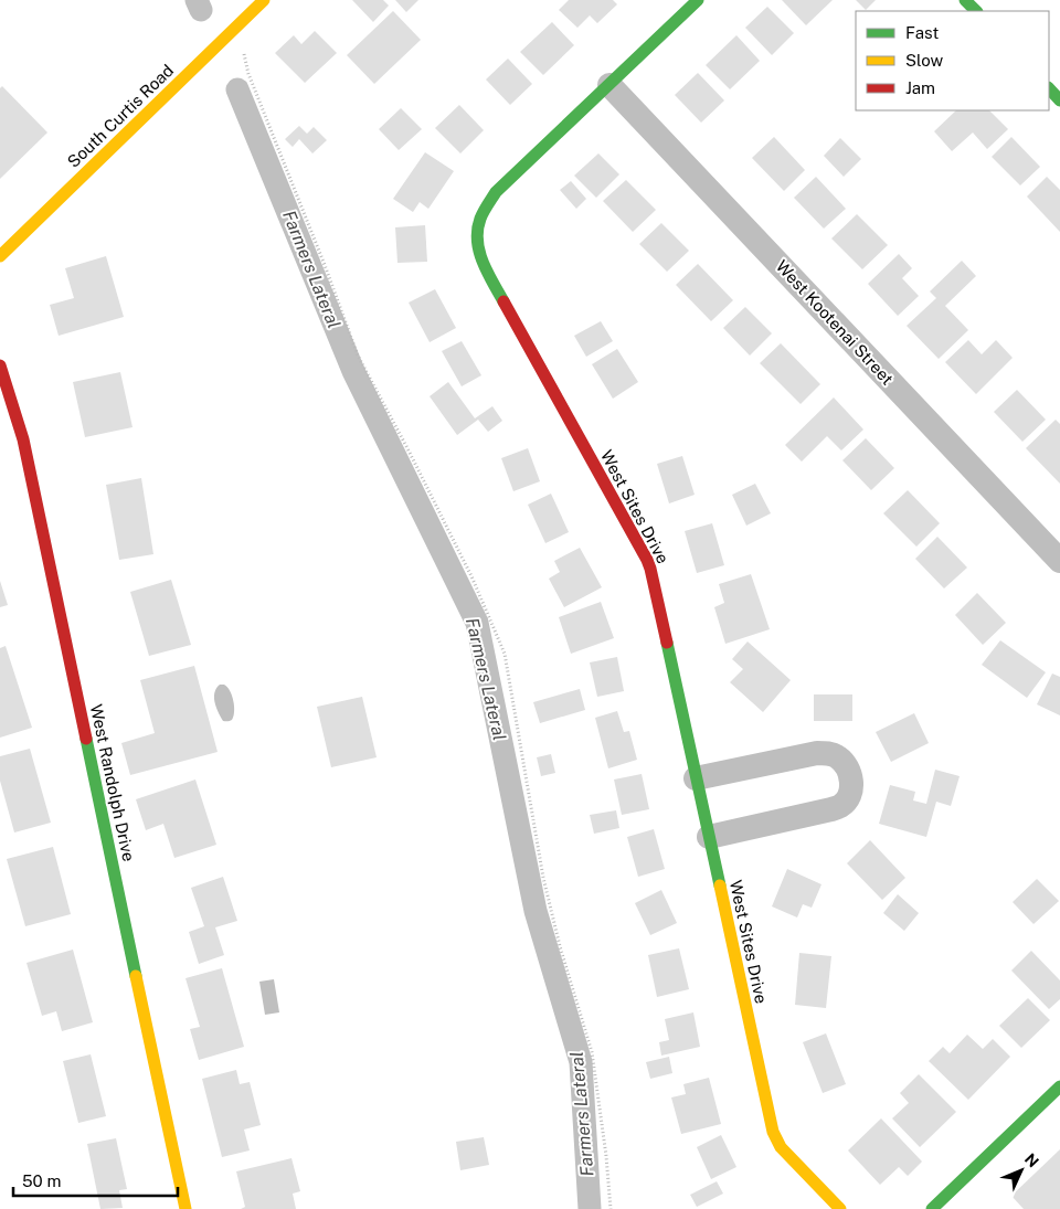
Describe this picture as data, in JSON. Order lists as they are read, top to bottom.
{
  "streets": {
    "street": [
      "South Curtis Road",
      "West Kootenai Street",
      "West Sites Drive",
      "West Randolph Drive"
    ]
  },
  "crossings": [
    ["West Kootenai Street", "West Sites Drive"]
  ],
  "water": ["Farmers Lateral"],
  "legend": ["Fast", "Slow", "Jam"],
  "scale_bar": "50 m",
  "north": "top right"
}
